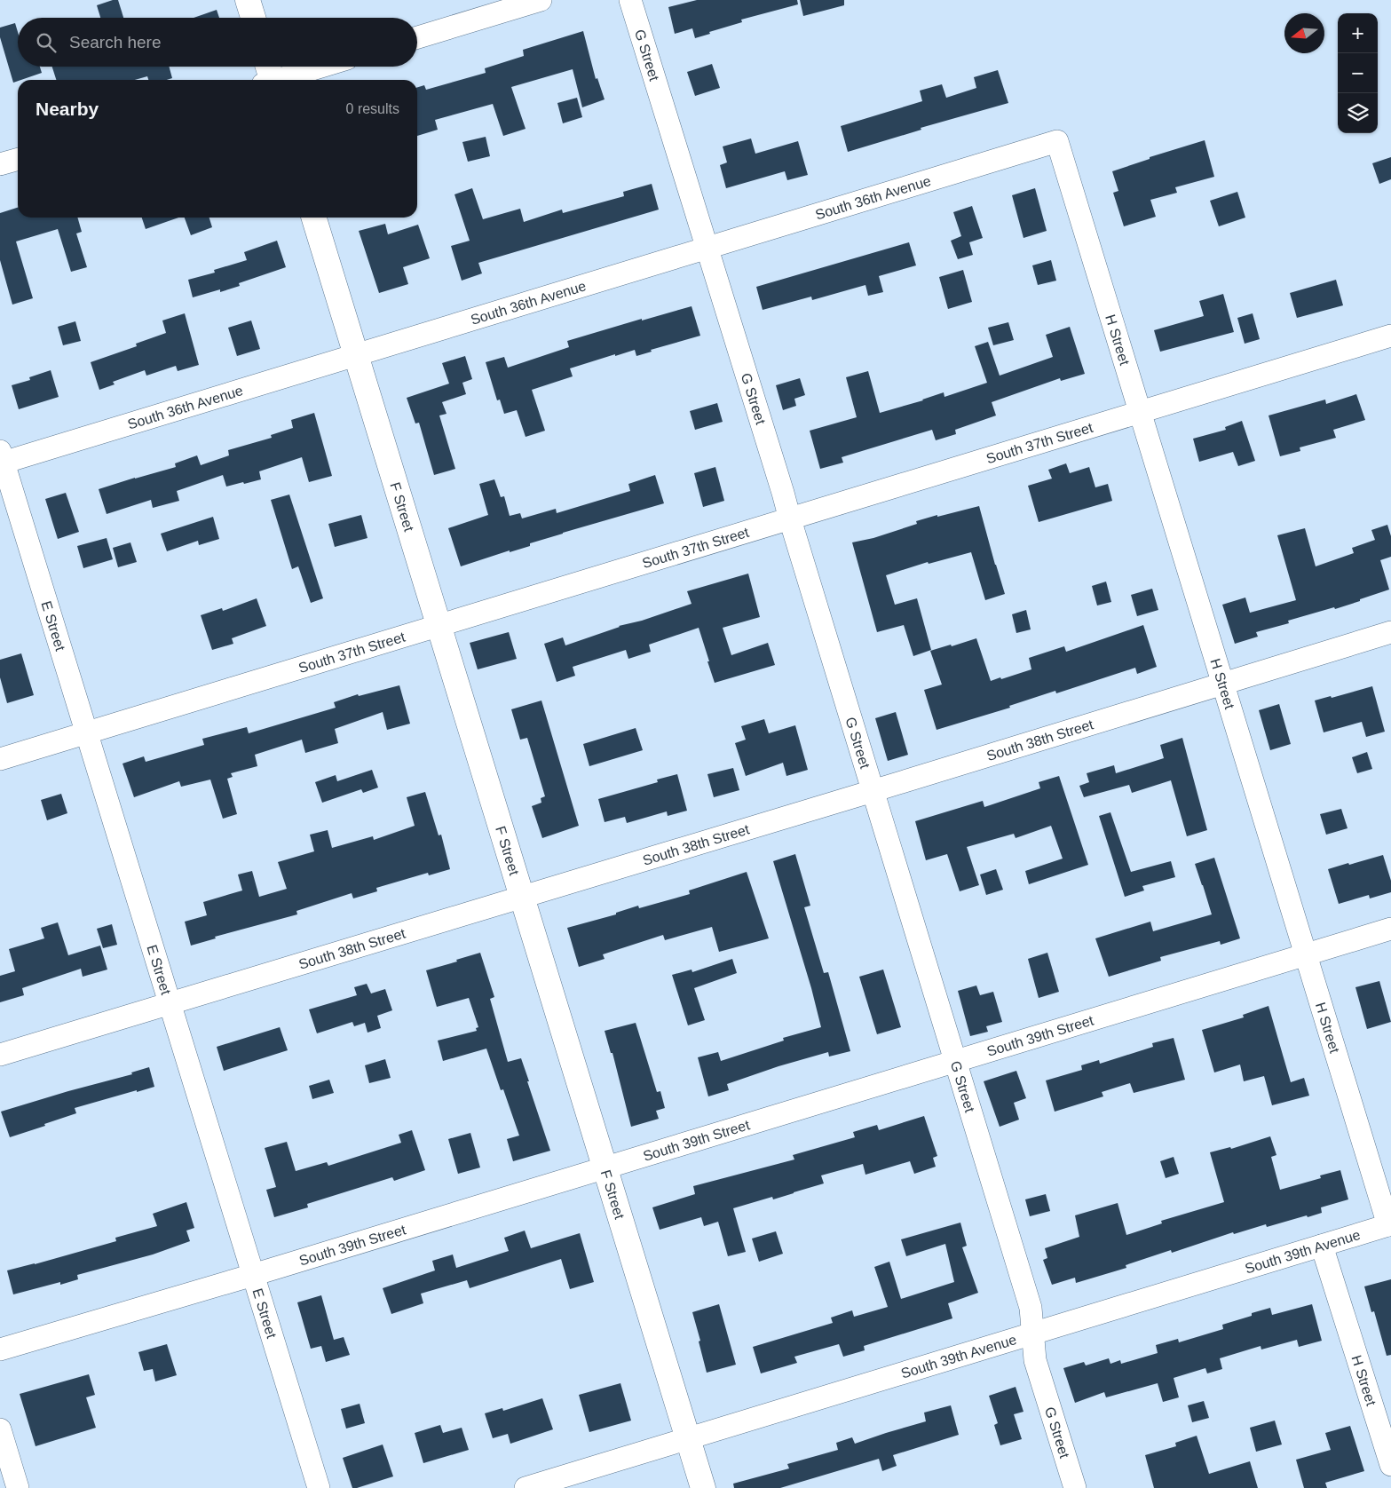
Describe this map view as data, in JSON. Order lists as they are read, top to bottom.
{
  "streets": {
    "main road": ["F Street"],
    "street": [
      "G Street",
      "South 36th Avenue",
      "H Street",
      "South 37th Street",
      "E Street",
      "South 38th Street",
      "South 39th Street",
      "South 39th Avenue"
    ]
  },
  "crossings": [
    ["G Street", "South 36th Avenue"],
    ["G Street", "South 37th Street"],
    ["G Street", "South 38th Street"],
    ["G Street", "South 39th Street"],
    ["G Street", "South 39th Avenue"],
    ["South 36th Avenue", "H Street"],
    ["South 36th Avenue", "F Street"],
    ["South 36th Avenue", "E Street"],
    ["H Street", "South 37th Street"],
    ["H Street", "South 38th Street"],
    ["H Street", "South 39th Street"],
    ["H Street", "South 39th Avenue"],
    ["South 37th Street", "F Street"],
    ["South 37th Street", "E Street"],
    ["F Street", "South 38th Street"],
    ["F Street", "South 39th Street"],
    ["F Street", "South 39th Avenue"],
    ["E Street", "South 38th Street"],
    ["E Street", "South 39th Street"]
  ],
  "north": "left",
  "page": {
    "map_buttons": ["+", "−"],
    "search": "Search here",
    "heading": ["Nearby", "0 results"]
  }
}
